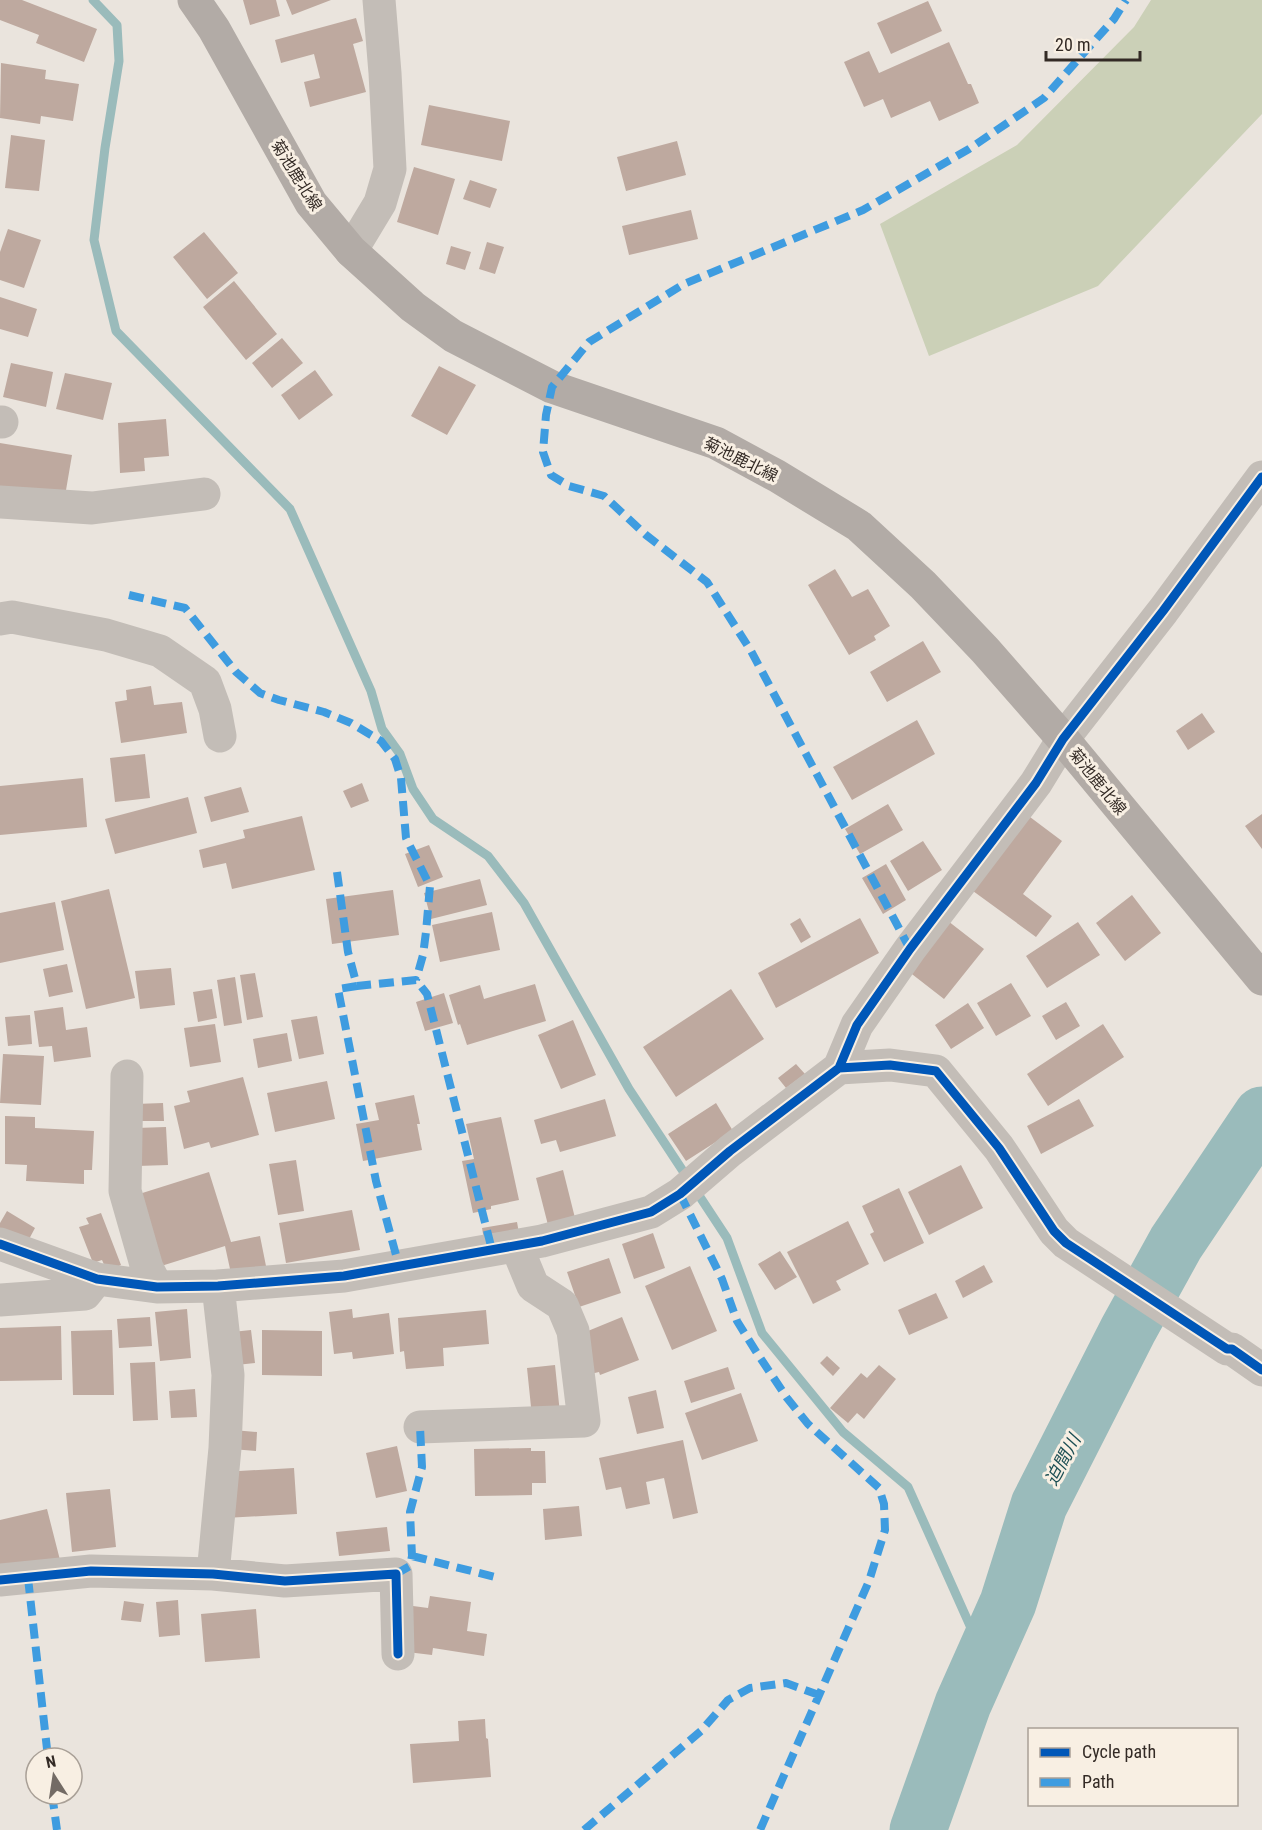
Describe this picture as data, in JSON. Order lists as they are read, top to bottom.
{
  "streets": {
    "main road": ["菊池鹿北線"]
  },
  "water": ["迫間川"],
  "legend": ["Cycle path", "Path"],
  "scale_bar": "20 m",
  "north": "top"
}
